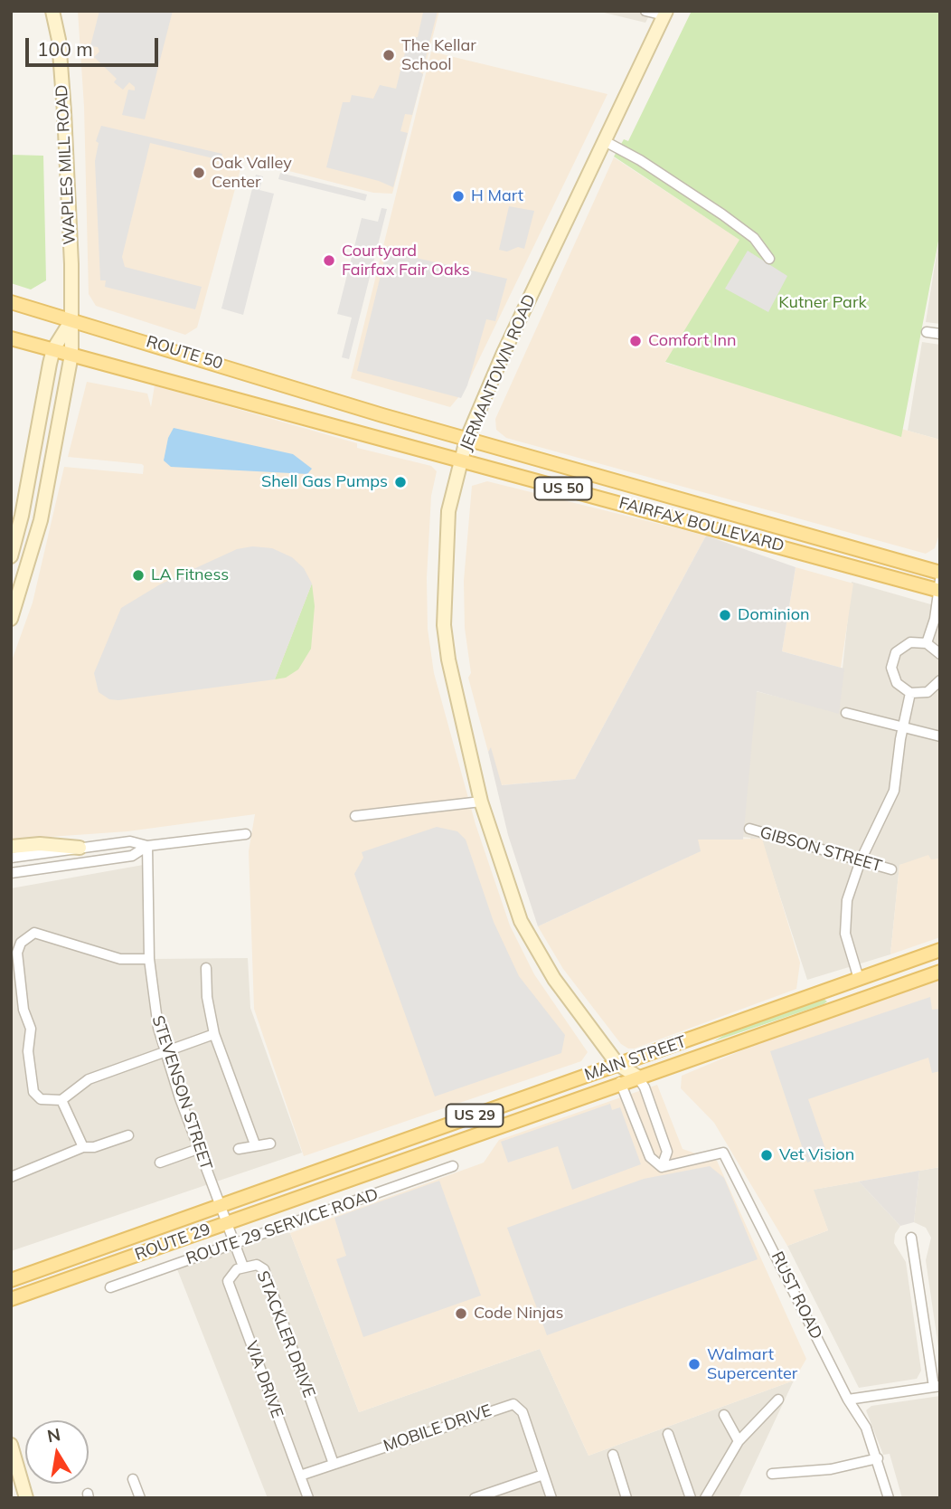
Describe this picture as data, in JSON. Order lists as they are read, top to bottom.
{
  "streets": {
    "main road": [
      "WAPLES MILL ROAD",
      "ROUTE 50",
      "JERMANTOWN ROAD",
      "US 50",
      "FAIRFAX BOULEVARD",
      "MAIN STREET",
      "US 29",
      "ROUTE 29"
    ],
    "street": [
      "GIBSON STREET",
      "STEVENSON STREET",
      "ROUTE 29 SERVICE ROAD",
      "RUST ROAD",
      "STACKLER DRIVE",
      "VIA DRIVE",
      "MOBILE DRIVE"
    ]
  },
  "crossings": [
    ["WAPLES MILL ROAD", "ROUTE 50"],
    ["ROUTE 50", "FAIRFAX BOULEVARD"],
    ["JERMANTOWN ROAD", "FAIRFAX BOULEVARD"],
    ["JERMANTOWN ROAD", "MAIN STREET"],
    ["MAIN STREET", "ROUTE 29"],
    ["STEVENSON STREET", "ROUTE 29"],
    ["STEVENSON STREET", "STACKLER DRIVE"],
    ["ROUTE 29 SERVICE ROAD", "STACKLER DRIVE"],
    ["ROUTE 29", "STACKLER DRIVE"],
    ["STACKLER DRIVE", "VIA DRIVE"],
    ["STACKLER DRIVE", "MOBILE DRIVE"],
    ["VIA DRIVE", "MOBILE DRIVE"]
  ],
  "parks": ["Kutner Park"],
  "places": [
    "The Kellar School",
    "Oak Valley Center",
    "H Mart",
    "Courtyard Fairfax Fair Oaks",
    "Comfort Inn",
    "Shell Gas Pumps",
    "LA Fitness",
    "Dominion",
    "Vet Vision",
    "Code Ninjas",
    "Walmart Supercenter"
  ],
  "scale_bar": "100 m",
  "north": "top"
}
